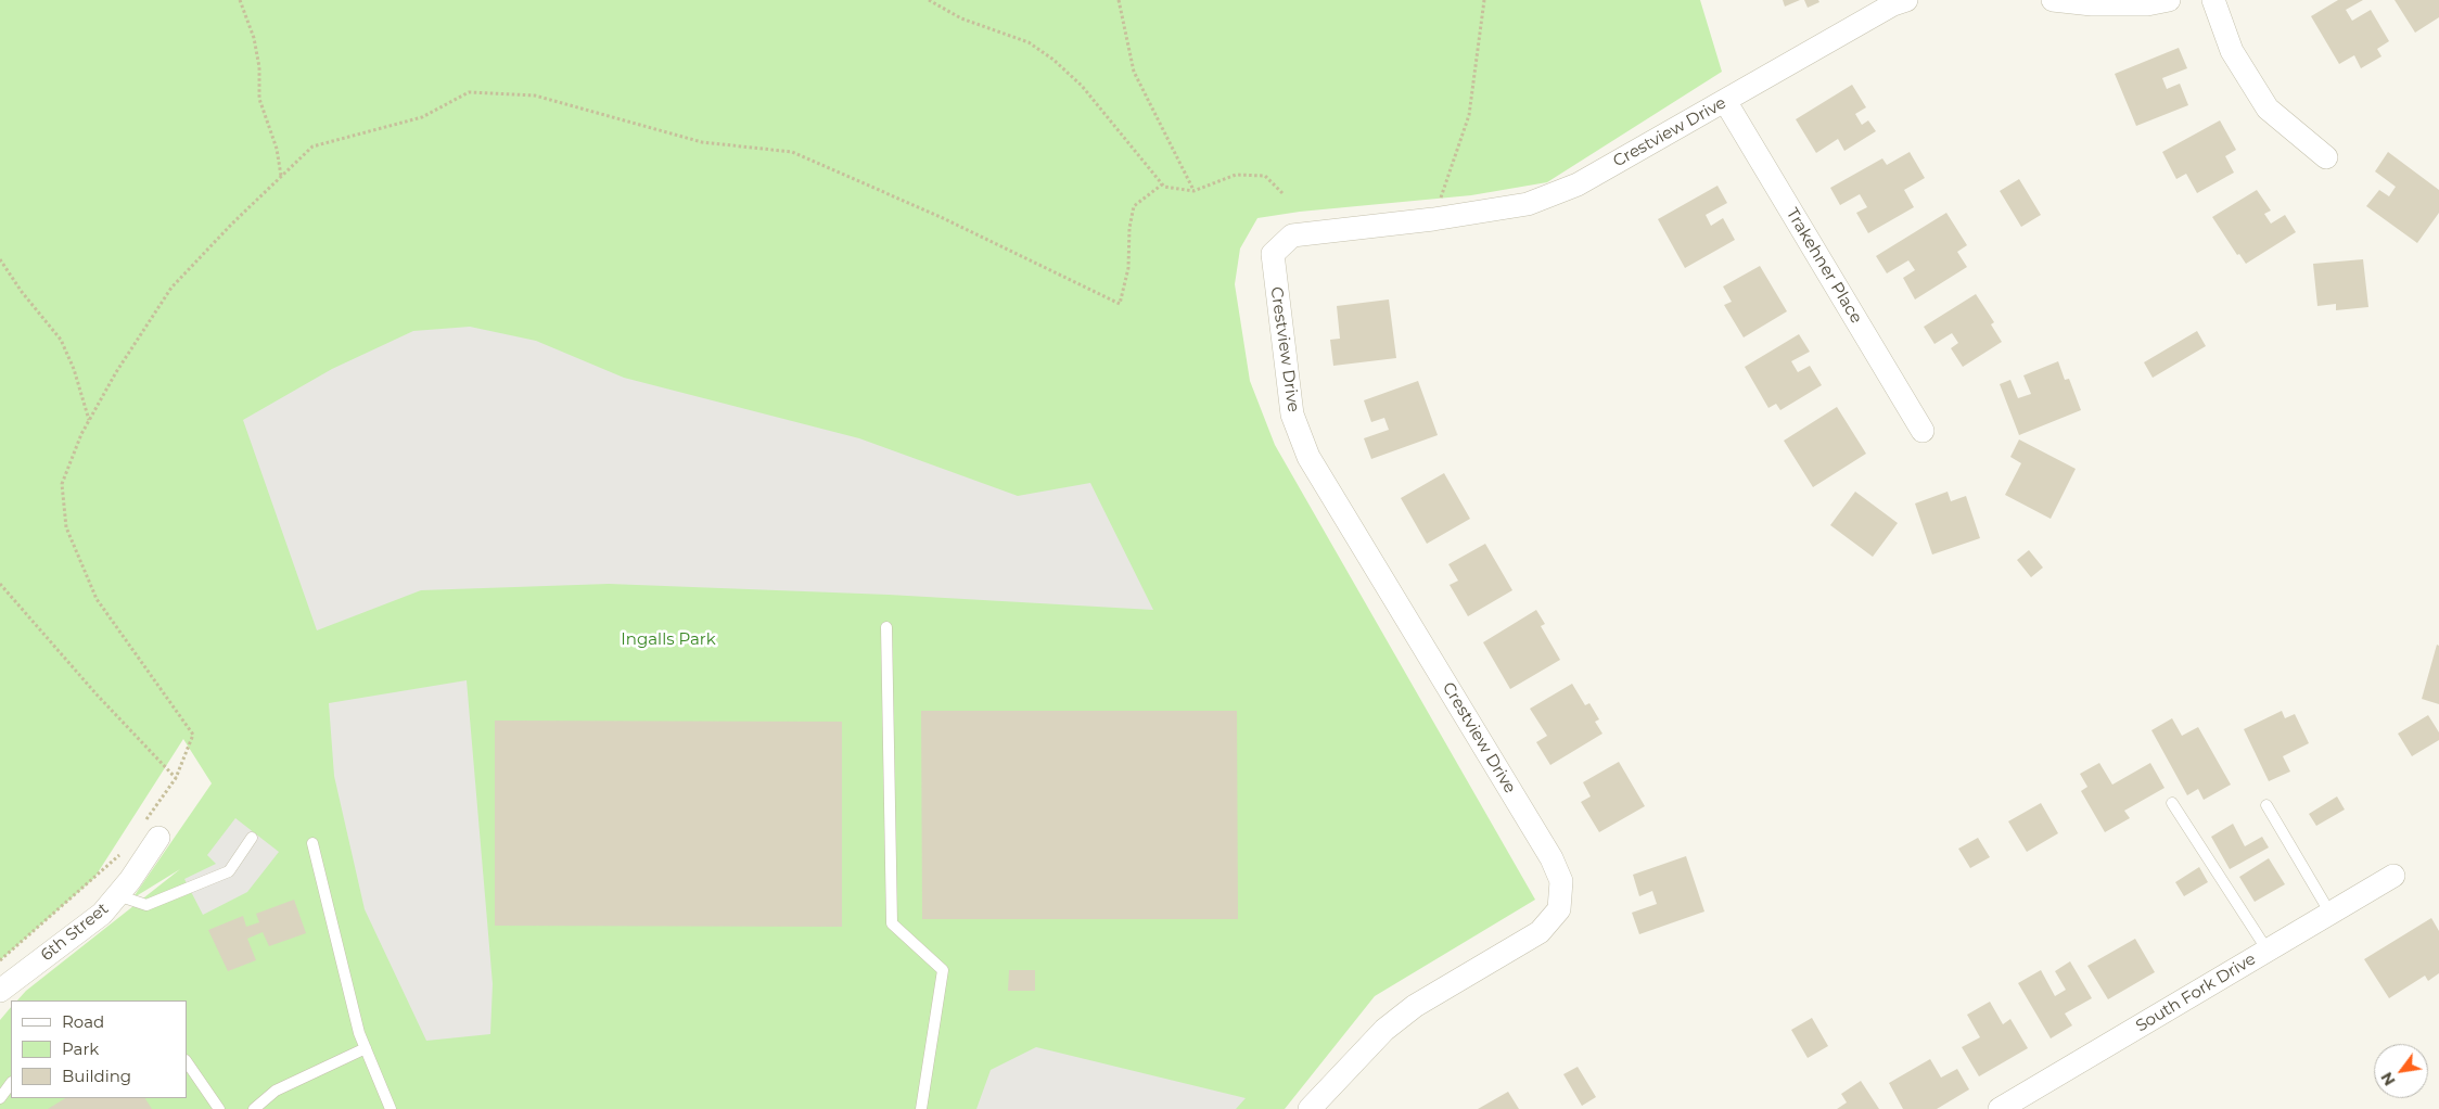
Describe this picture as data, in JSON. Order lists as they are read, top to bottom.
{
  "streets": {
    "street": [
      "Crestview Drive",
      "Trakehner Place",
      "6th Street",
      "South Fork Drive"
    ]
  },
  "crossings": [
    ["Crestview Drive", "Trakehner Place"]
  ],
  "parks": ["Ingalls Park"],
  "legend": ["Road", "Park", "Building"],
  "north": "bottom left"
}
